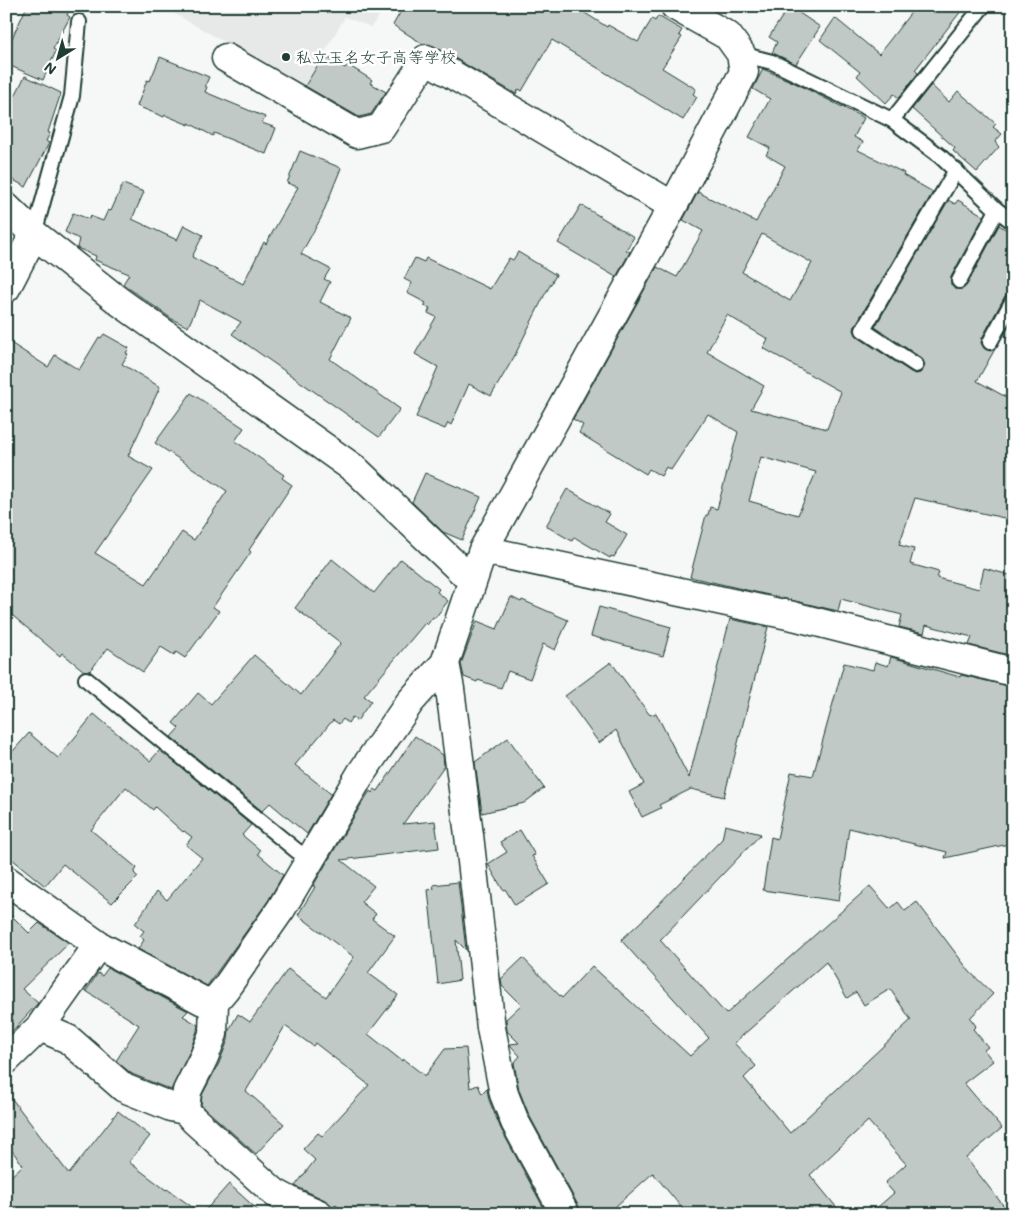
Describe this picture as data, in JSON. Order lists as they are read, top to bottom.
{
  "places": ["私立玉名女子高等学校"],
  "north": "bottom left"
}
